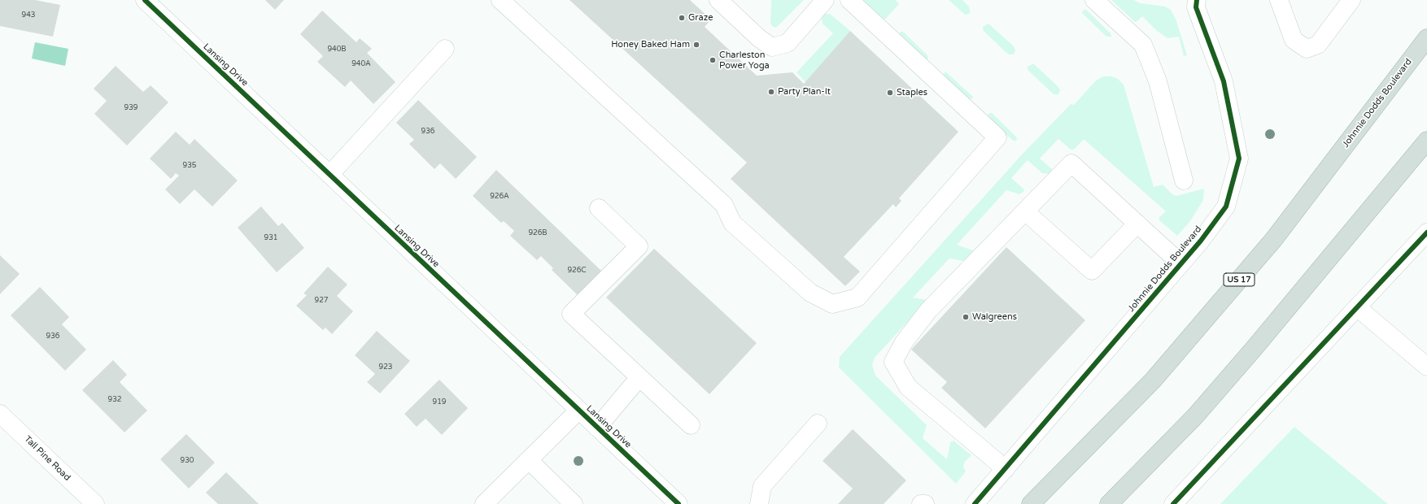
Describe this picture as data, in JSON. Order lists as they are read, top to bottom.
{
  "streets": {
    "highway": ["Johnnie Dodds Boulevard", "US 17"],
    "street": ["Lansing Drive", "Tall Pine Road"]
  },
  "places": [
    "Graze",
    "Honey Baked Ham",
    "Charleston Power Yoga",
    "Party Plan-It",
    "Staples",
    "Walgreens"
  ],
  "house_numbers": [
    "943",
    "940B",
    "940A",
    "939",
    "936",
    "935",
    "926A",
    "926B",
    "931",
    "926C",
    "927",
    "936",
    "923",
    "932",
    "919",
    "930"
  ]
}
